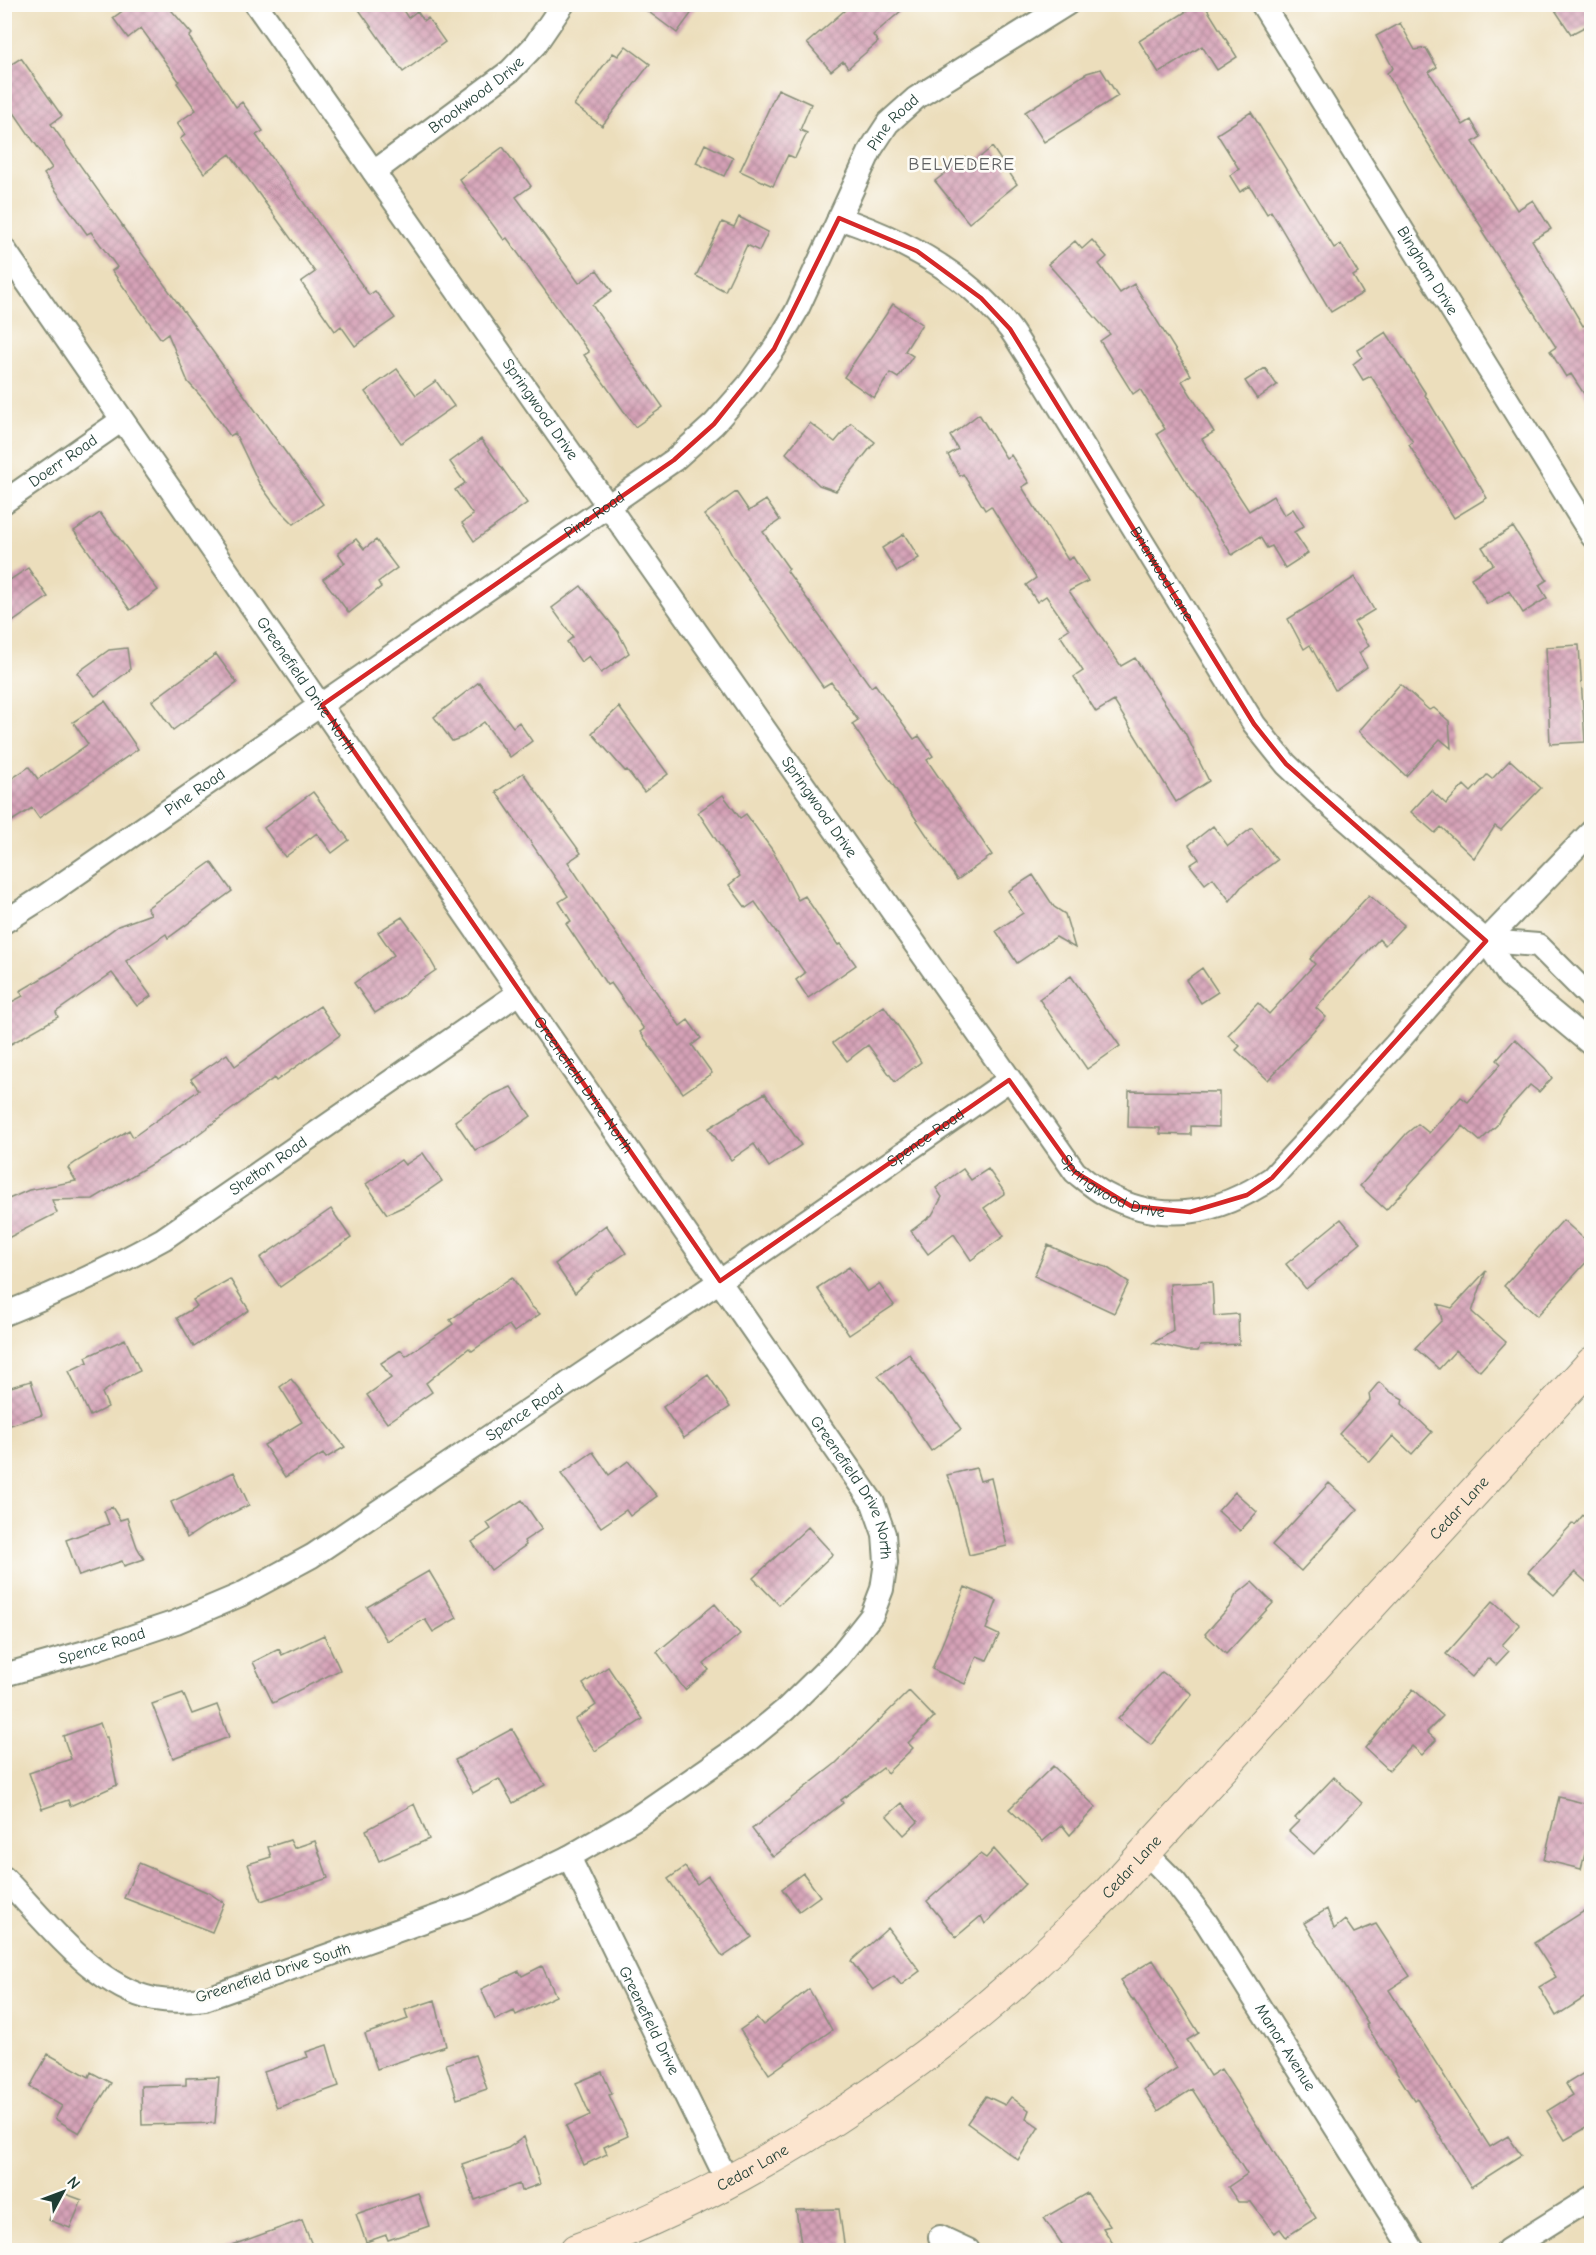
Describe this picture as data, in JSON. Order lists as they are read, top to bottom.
{
  "streets": {
    "main road": ["Cedar Lane"],
    "street": [
      "Brookwood Drive",
      "Pine Road",
      "Bingham Drive",
      "Springwood Drive",
      "Doerr Road",
      "Briarwood Lane",
      "Greenefield Drive North",
      "Spence Road",
      "Shelton Road",
      "Greenefield Drive South",
      "Greenefield Drive",
      "Manor Avenue"
    ]
  },
  "crossings": [
    ["Brookwood Drive", "Springwood Drive"],
    ["Pine Road", "Springwood Drive"],
    ["Pine Road", "Briarwood Lane"],
    ["Pine Road", "Greenefield Drive North"],
    ["Springwood Drive", "Briarwood Lane"],
    ["Springwood Drive", "Spence Road"],
    ["Doerr Road", "Greenefield Drive North"],
    ["Greenefield Drive North", "Spence Road"],
    ["Greenefield Drive North", "Shelton Road"],
    ["Greenefield Drive North", "Greenefield Drive South"],
    ["Greenefield Drive North", "Greenefield Drive"],
    ["Cedar Lane", "Greenefield Drive"],
    ["Cedar Lane", "Manor Avenue"],
    ["Greenefield Drive South", "Greenefield Drive"]
  ],
  "districts": ["BELVEDERE"],
  "north": "top right"
}
